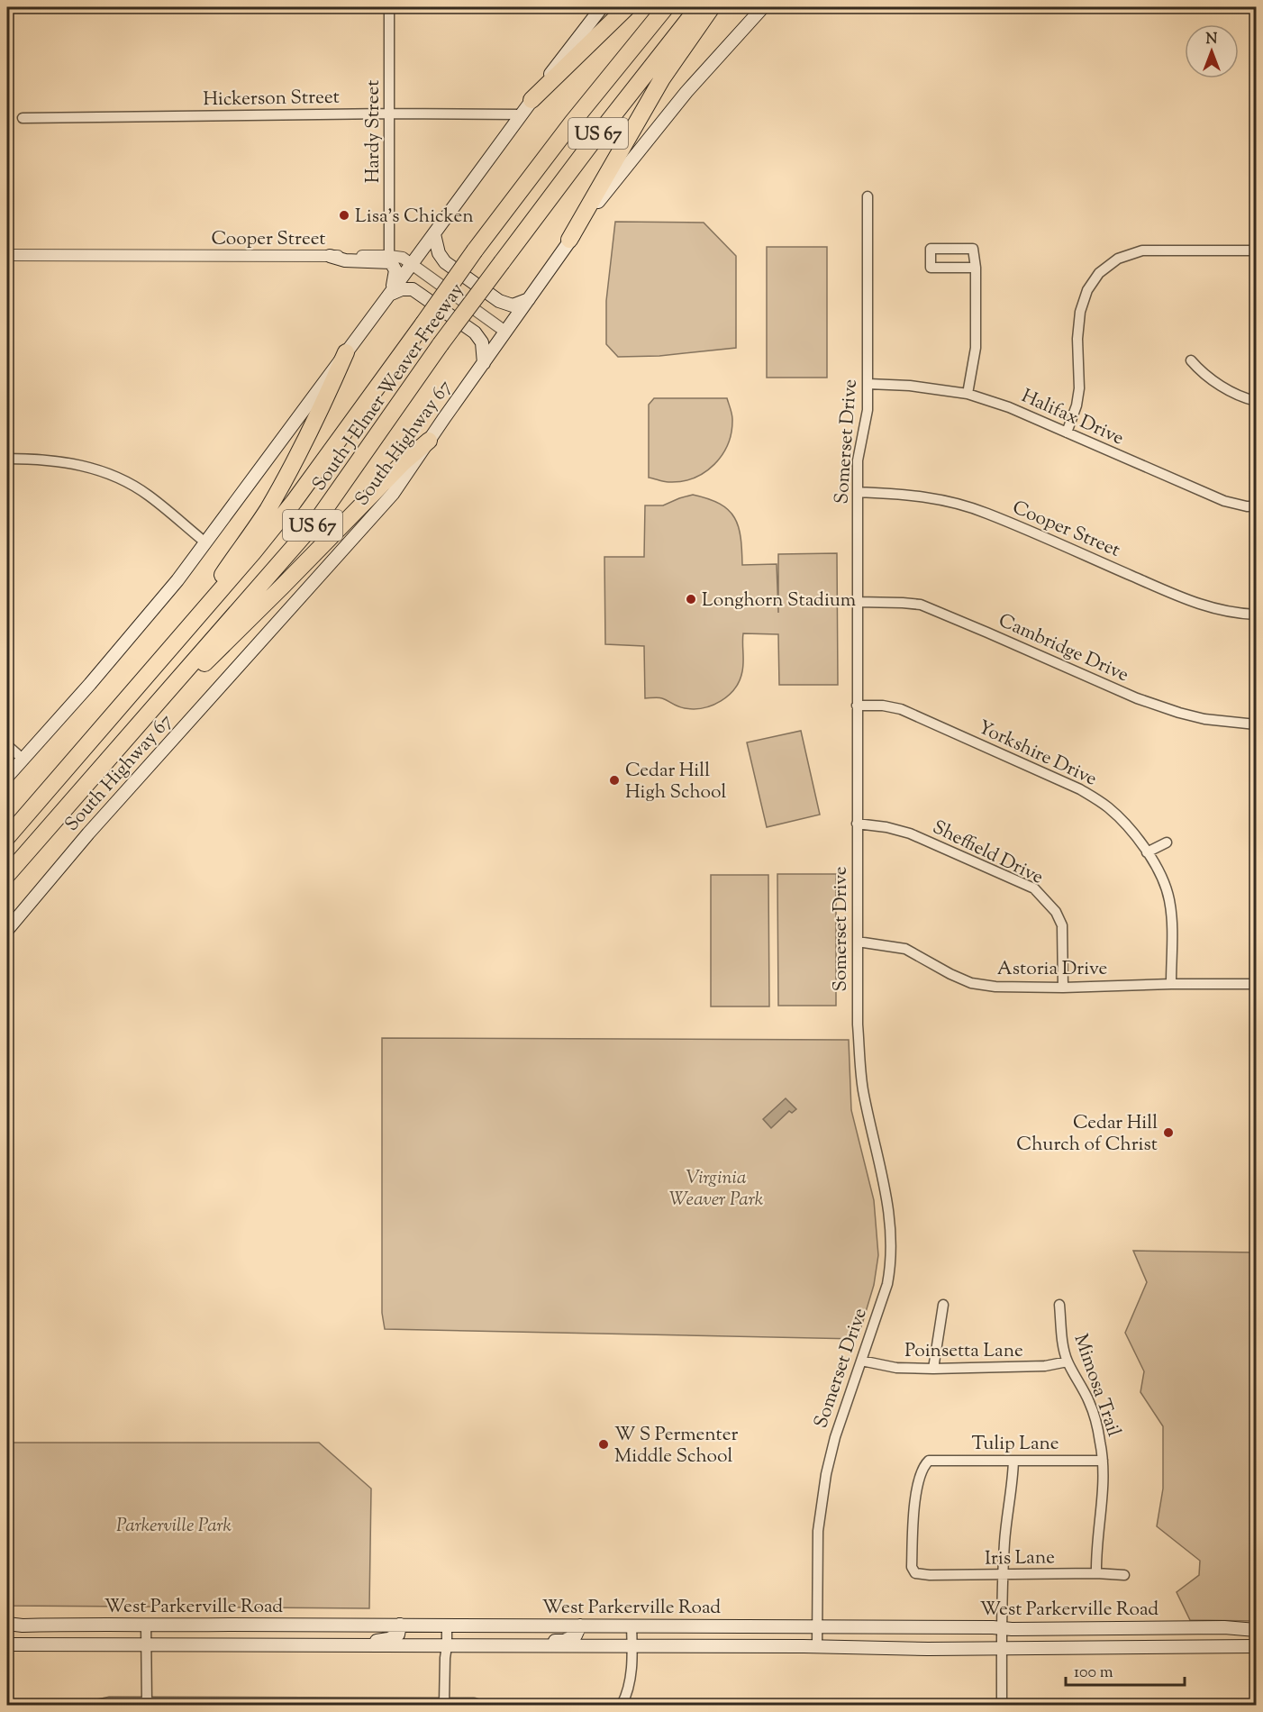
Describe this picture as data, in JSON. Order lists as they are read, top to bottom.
{
  "streets": {
    "highway": ["US 67", "South J Elmer Weaver Freeway"],
    "main road": ["South Highway 67", "West Parkerville Road"],
    "street": [
      "Hickerson Street",
      "Hardy Street",
      "Cooper Street",
      "Halifax Drive",
      "Somerset Drive",
      "Cambridge Drive",
      "Yorkshire Drive",
      "Sheffield Drive",
      "Astoria Drive",
      "Poinsetta Lane",
      "Mimosa Trail",
      "Tulip Lane",
      "Iris Lane"
    ]
  },
  "crossings": [
    ["Hickerson Street", "Hardy Street"],
    ["Hardy Street", "Cooper Street"],
    ["Cooper Street", "Somerset Drive"],
    ["Cooper Street", "South Highway 67"],
    ["Halifax Drive", "Somerset Drive"],
    ["Somerset Drive", "Cambridge Drive"],
    ["Somerset Drive", "Yorkshire Drive"],
    ["Somerset Drive", "Sheffield Drive"],
    ["Somerset Drive", "Astoria Drive"],
    ["Somerset Drive", "Poinsetta Lane"],
    ["Somerset Drive", "West Parkerville Road"],
    ["Yorkshire Drive", "Astoria Drive"],
    ["Sheffield Drive", "Astoria Drive"],
    ["Poinsetta Lane", "Mimosa Trail"],
    ["Mimosa Trail", "Tulip Lane"],
    ["Mimosa Trail", "Iris Lane"],
    ["Tulip Lane", "Iris Lane"]
  ],
  "parks": ["Virginia Weaver Park", "Parkerville Park"],
  "places": [
    "Lisa's Chicken",
    "Longhorn Stadium",
    "Cedar Hill High School",
    "Cedar Hill Church of Christ",
    "W S Permenter Middle School"
  ],
  "scale_bar": "100 m",
  "north": "top"
}
